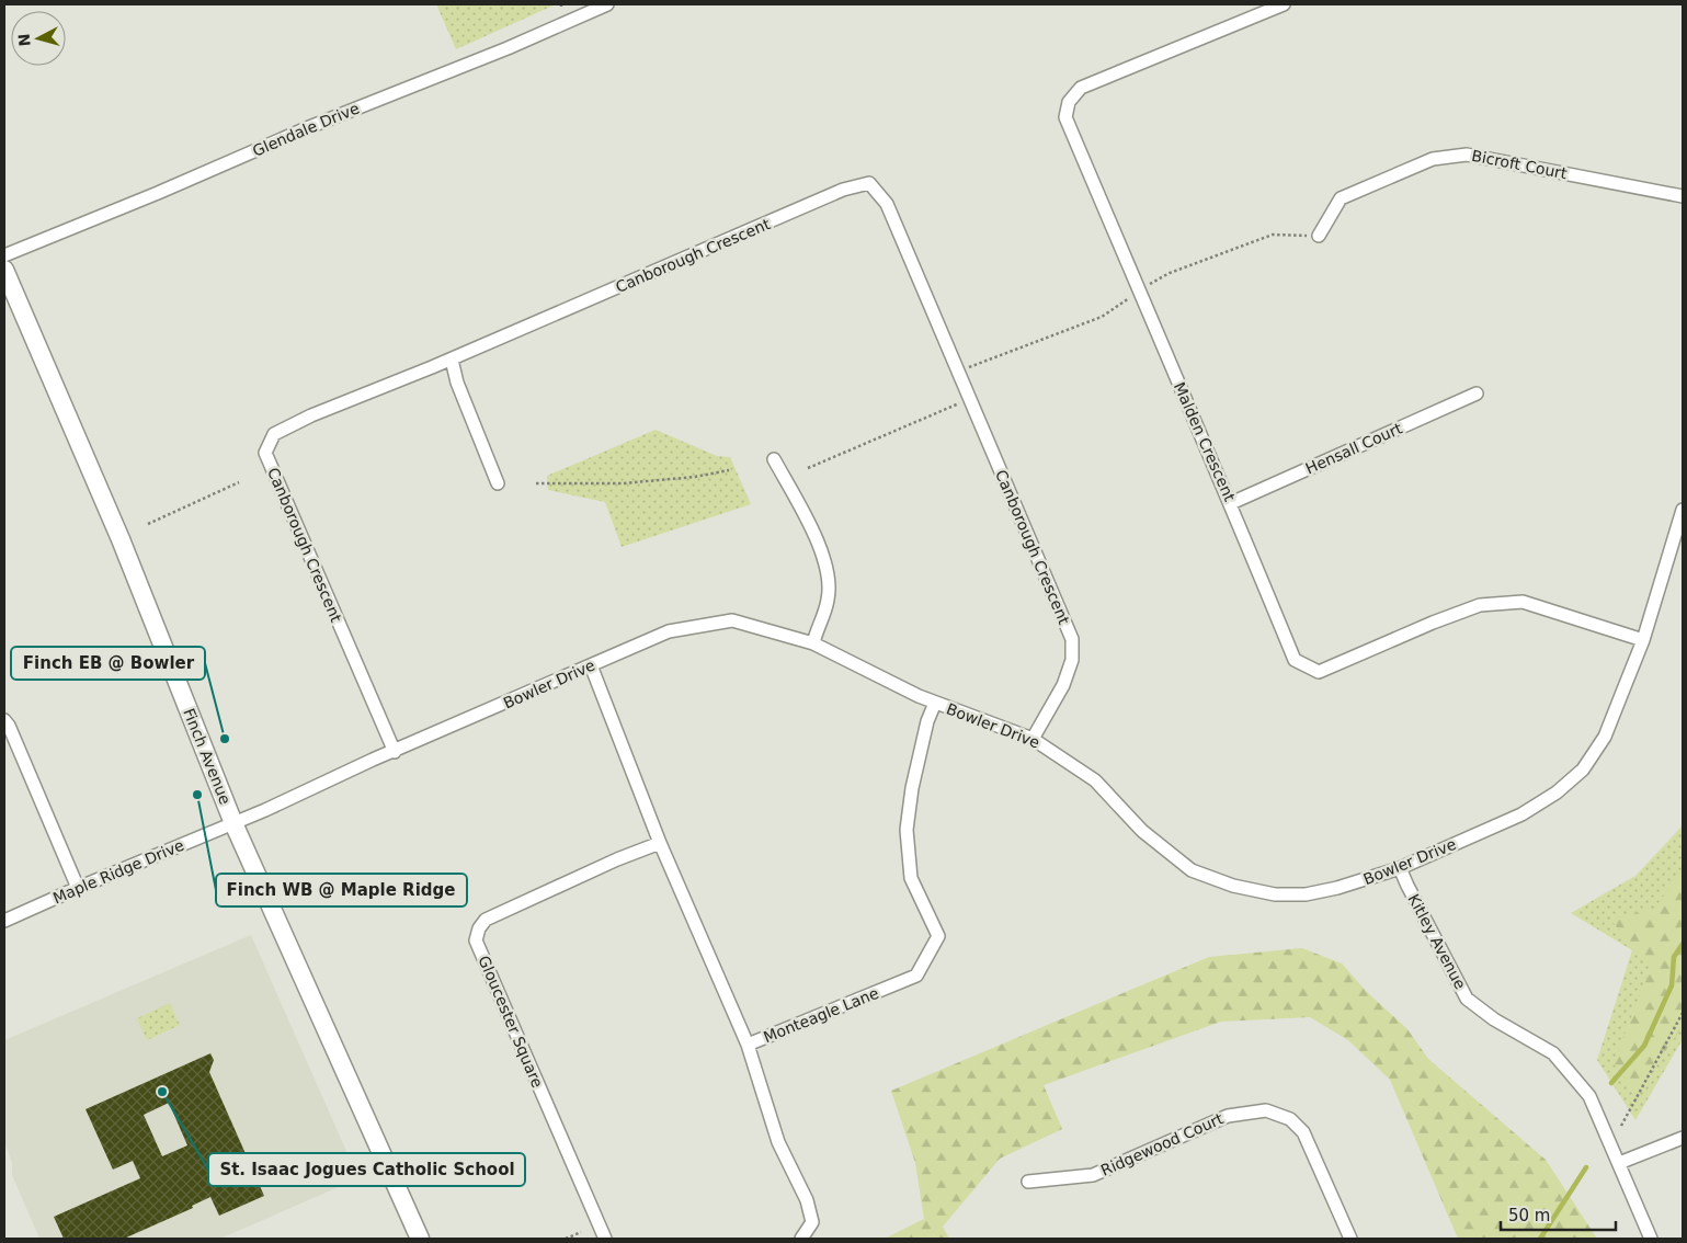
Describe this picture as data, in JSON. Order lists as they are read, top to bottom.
{
  "streets": {
    "main road": ["Finch Avenue"],
    "street": [
      "Glendale Drive",
      "Bicroft Court",
      "Canborough Crescent",
      "Malden Crescent",
      "Hensall Court",
      "Bowler Drive",
      "Maple Ridge Drive",
      "Kitley Avenue",
      "Monteagle Lane",
      "Gloucester Square",
      "Ridgewood Court"
    ]
  },
  "crossings": [
    ["Canborough Crescent", "Bowler Drive"],
    ["Malden Crescent", "Hensall Court"],
    ["Malden Crescent", "Bowler Drive"],
    ["Bowler Drive", "Finch Avenue"],
    ["Bowler Drive", "Maple Ridge Drive"],
    ["Bowler Drive", "Kitley Avenue"],
    ["Bowler Drive", "Monteagle Lane"],
    ["Finch Avenue", "Maple Ridge Drive"],
    ["Monteagle Lane", "Gloucester Square"]
  ],
  "places": ["Finch EB @ Bowler", "Finch WB @ Maple Ridge", "St. Isaac Jogues Catholic School"],
  "scale_bar": "50 m",
  "north": "left"
}
